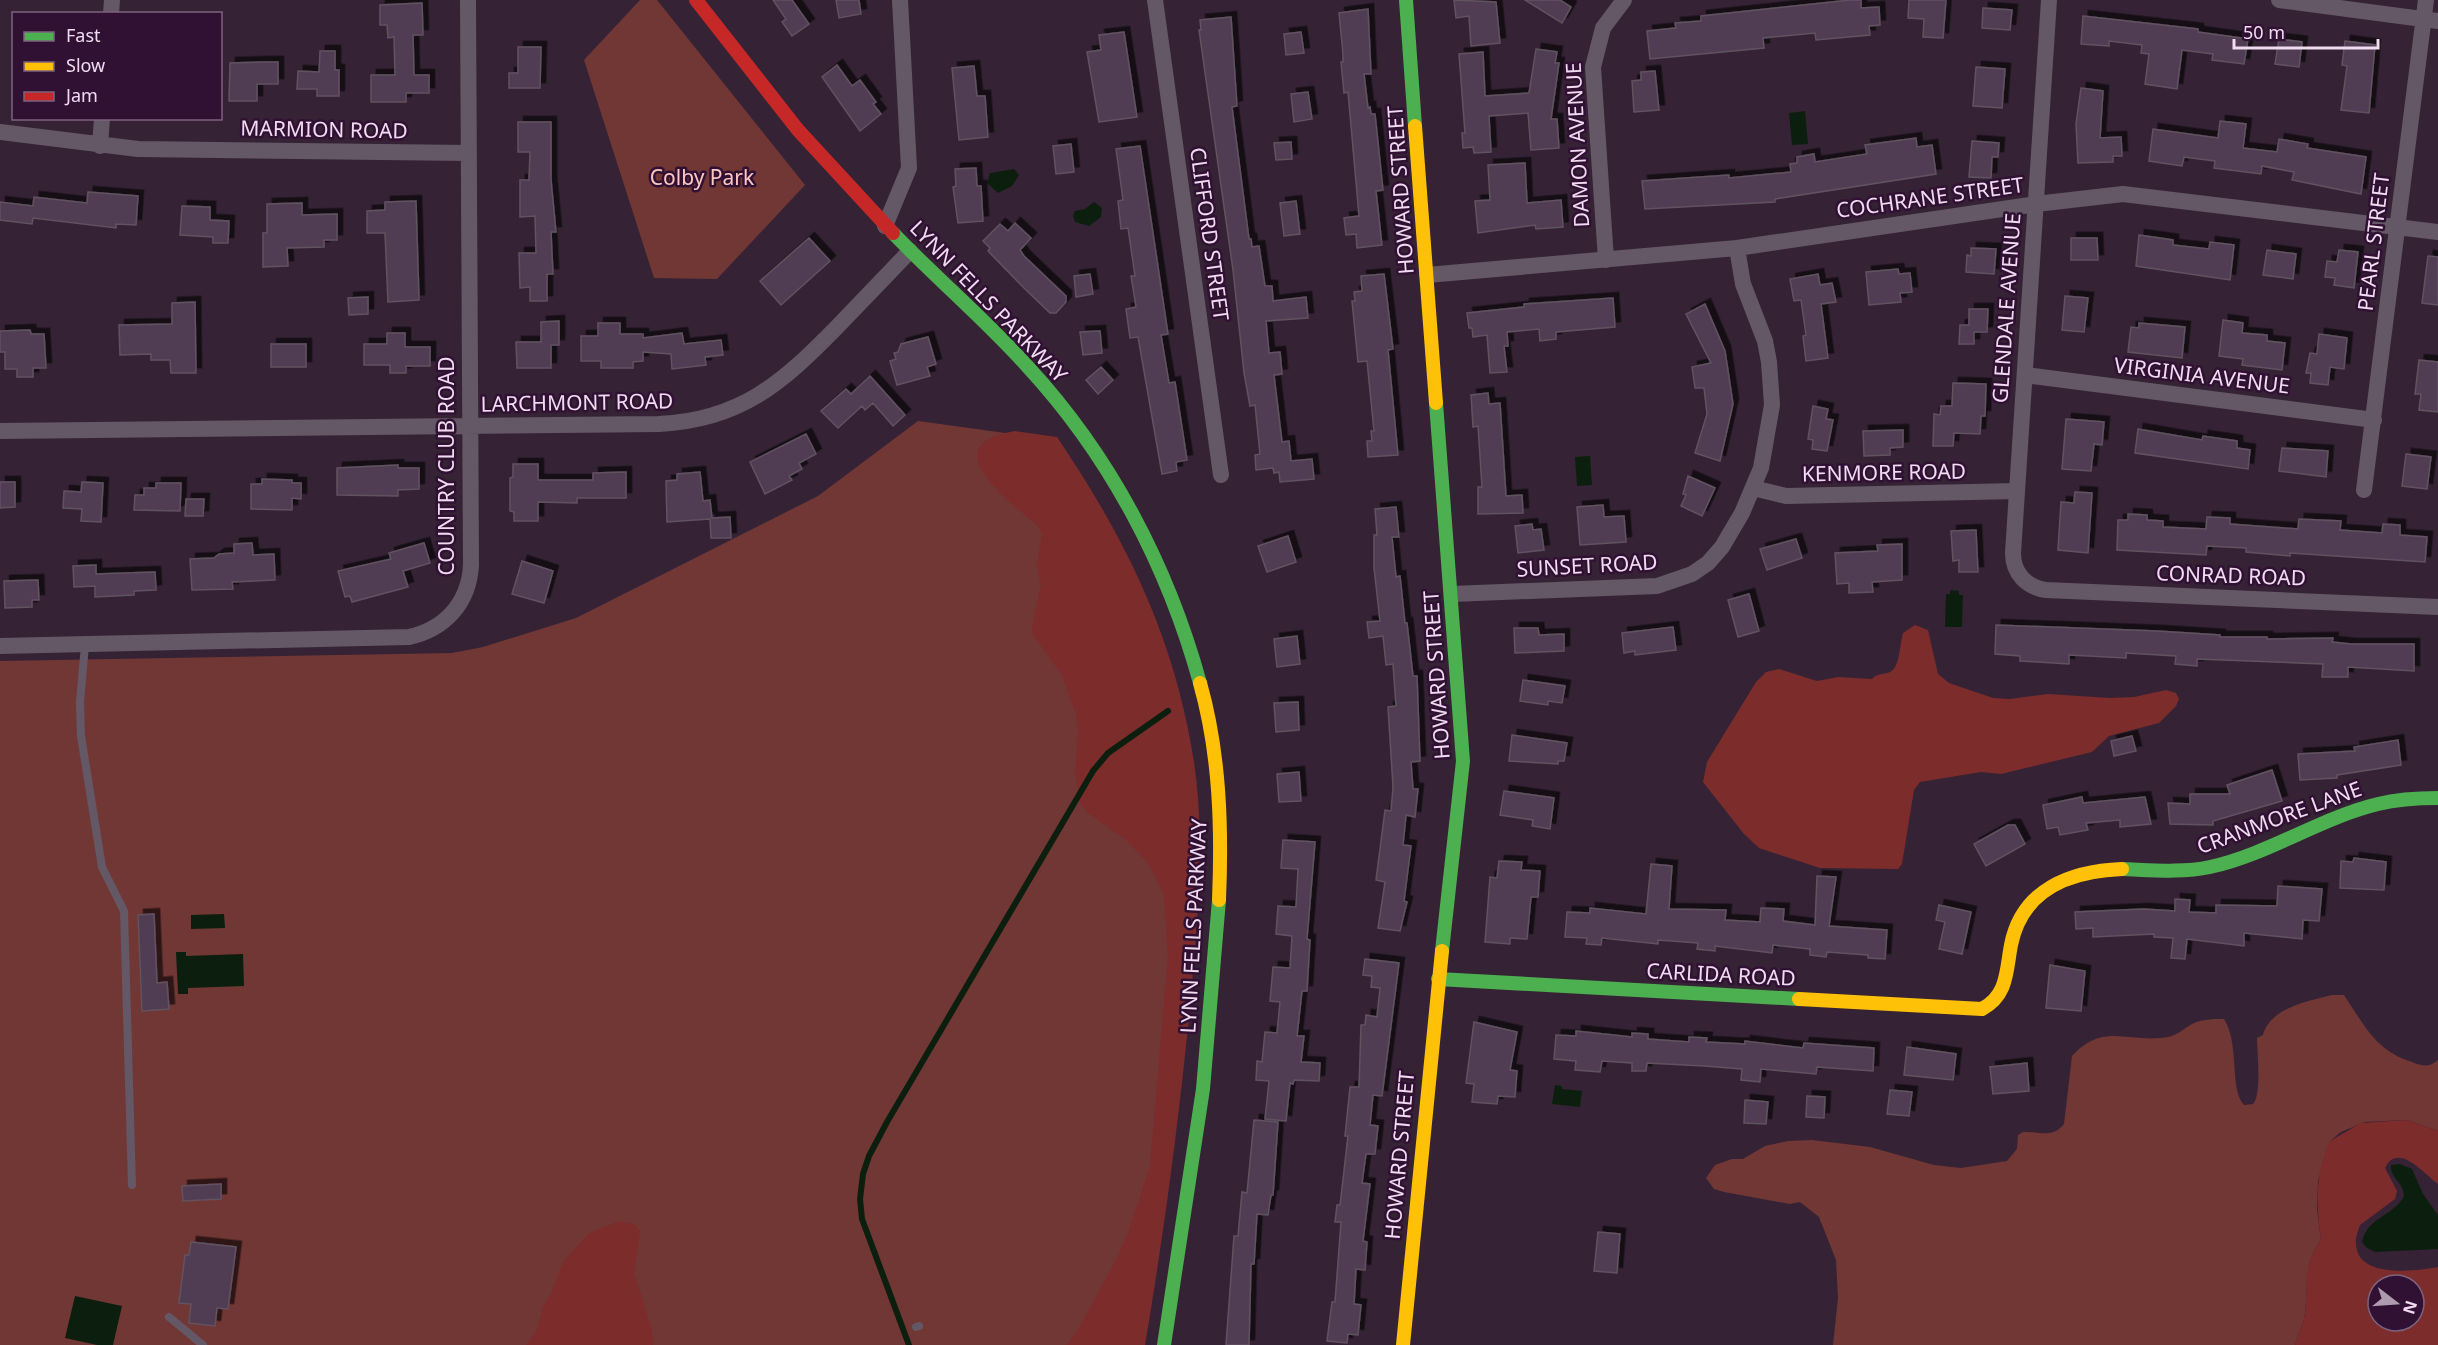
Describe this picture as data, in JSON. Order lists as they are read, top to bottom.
{
  "streets": {
    "street": [
      "MARMION ROAD",
      "DAMON AVENUE",
      "HOWARD STREET",
      "COCHRANE STREET",
      "CLIFFORD STREET",
      "PEARL STREET",
      "LYNN FELLS PARKWAY",
      "GLENDALE AVENUE",
      "VIRGINIA AVENUE",
      "LARCHMONT ROAD",
      "COUNTRY CLUB ROAD",
      "KENMORE ROAD",
      "SUNSET ROAD",
      "CONRAD ROAD",
      "CRANMORE LANE",
      "CARLIDA ROAD"
    ]
  },
  "crossings": [
    ["MARMION ROAD", "COUNTRY CLUB ROAD"],
    ["DAMON AVENUE", "COCHRANE STREET"],
    ["HOWARD STREET", "COCHRANE STREET"],
    ["HOWARD STREET", "SUNSET ROAD"],
    ["HOWARD STREET", "CARLIDA ROAD"],
    ["COCHRANE STREET", "PEARL STREET"],
    ["COCHRANE STREET", "GLENDALE AVENUE"],
    ["COCHRANE STREET", "SUNSET ROAD"],
    ["PEARL STREET", "VIRGINIA AVENUE"],
    ["LYNN FELLS PARKWAY", "LARCHMONT ROAD"],
    ["GLENDALE AVENUE", "VIRGINIA AVENUE"],
    ["GLENDALE AVENUE", "KENMORE ROAD"],
    ["GLENDALE AVENUE", "CONRAD ROAD"],
    ["LARCHMONT ROAD", "COUNTRY CLUB ROAD"],
    ["KENMORE ROAD", "SUNSET ROAD"],
    ["CRANMORE LANE", "CARLIDA ROAD"]
  ],
  "parks": ["Colby Park"],
  "legend": ["Fast", "Slow", "Jam"],
  "scale_bar": "50 m",
  "north": "right"
}
